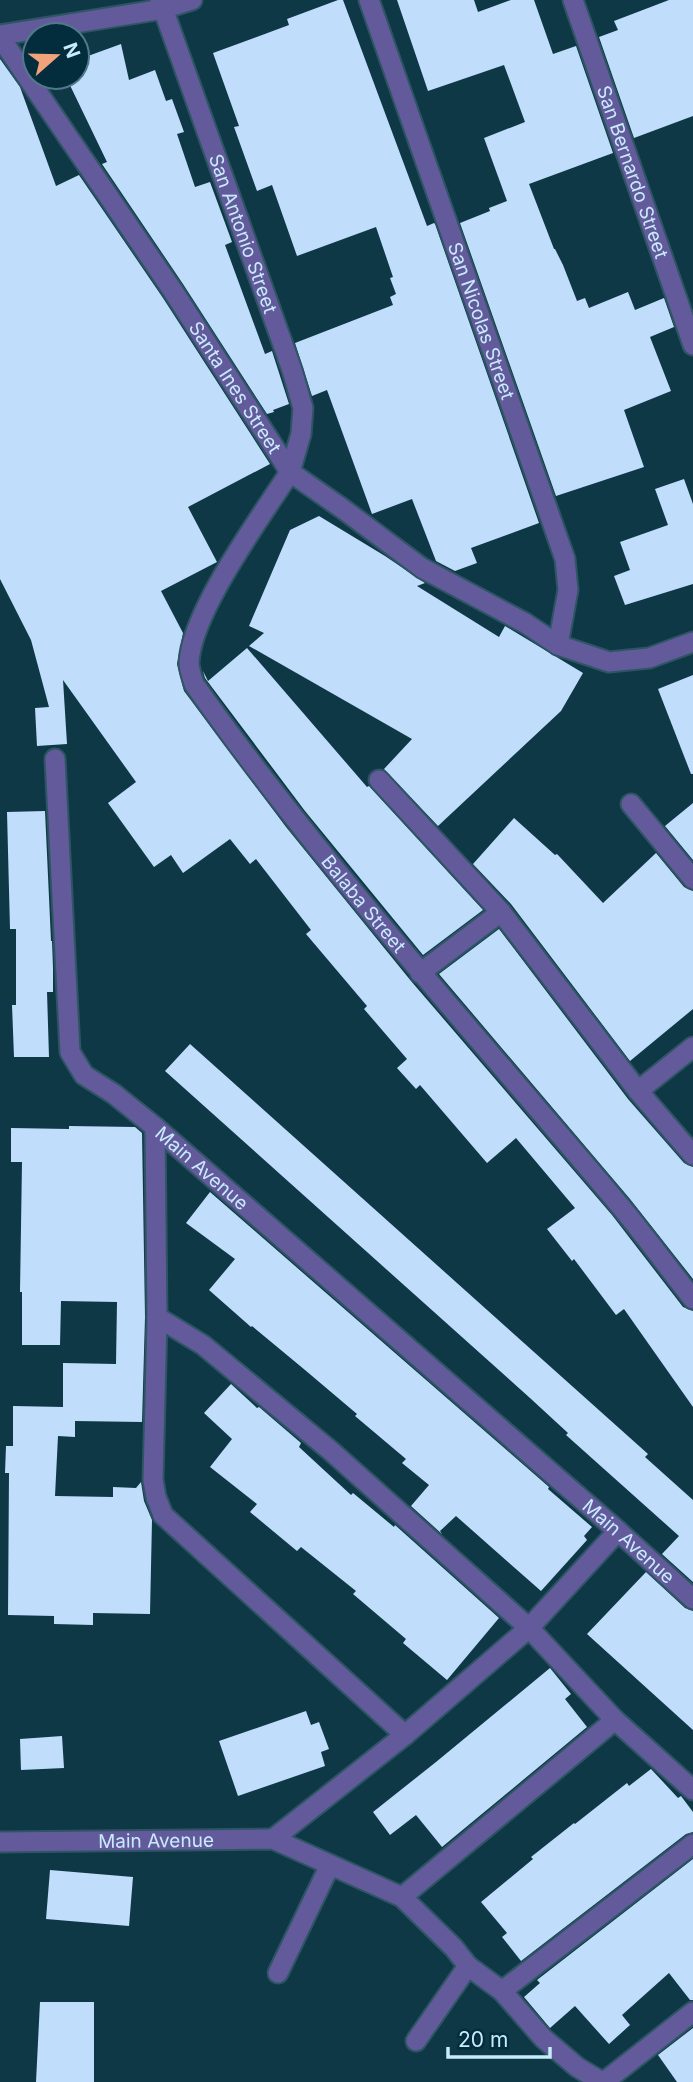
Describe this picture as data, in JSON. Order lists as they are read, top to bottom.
{
  "streets": {
    "street": [
      "San Bernardo Street",
      "San Antonio Street",
      "San Nicolas Street",
      "Santa Ines Street",
      "Balaba Street",
      "Main Avenue"
    ]
  },
  "crossings": [
    ["San Antonio Street", "Santa Ines Street"],
    ["San Antonio Street", "Balaba Street"],
    ["San Nicolas Street", "Santa Ines Street"],
    ["Santa Ines Street", "Balaba Street"]
  ],
  "scale_bar": "20 m",
  "north": "right"
}
